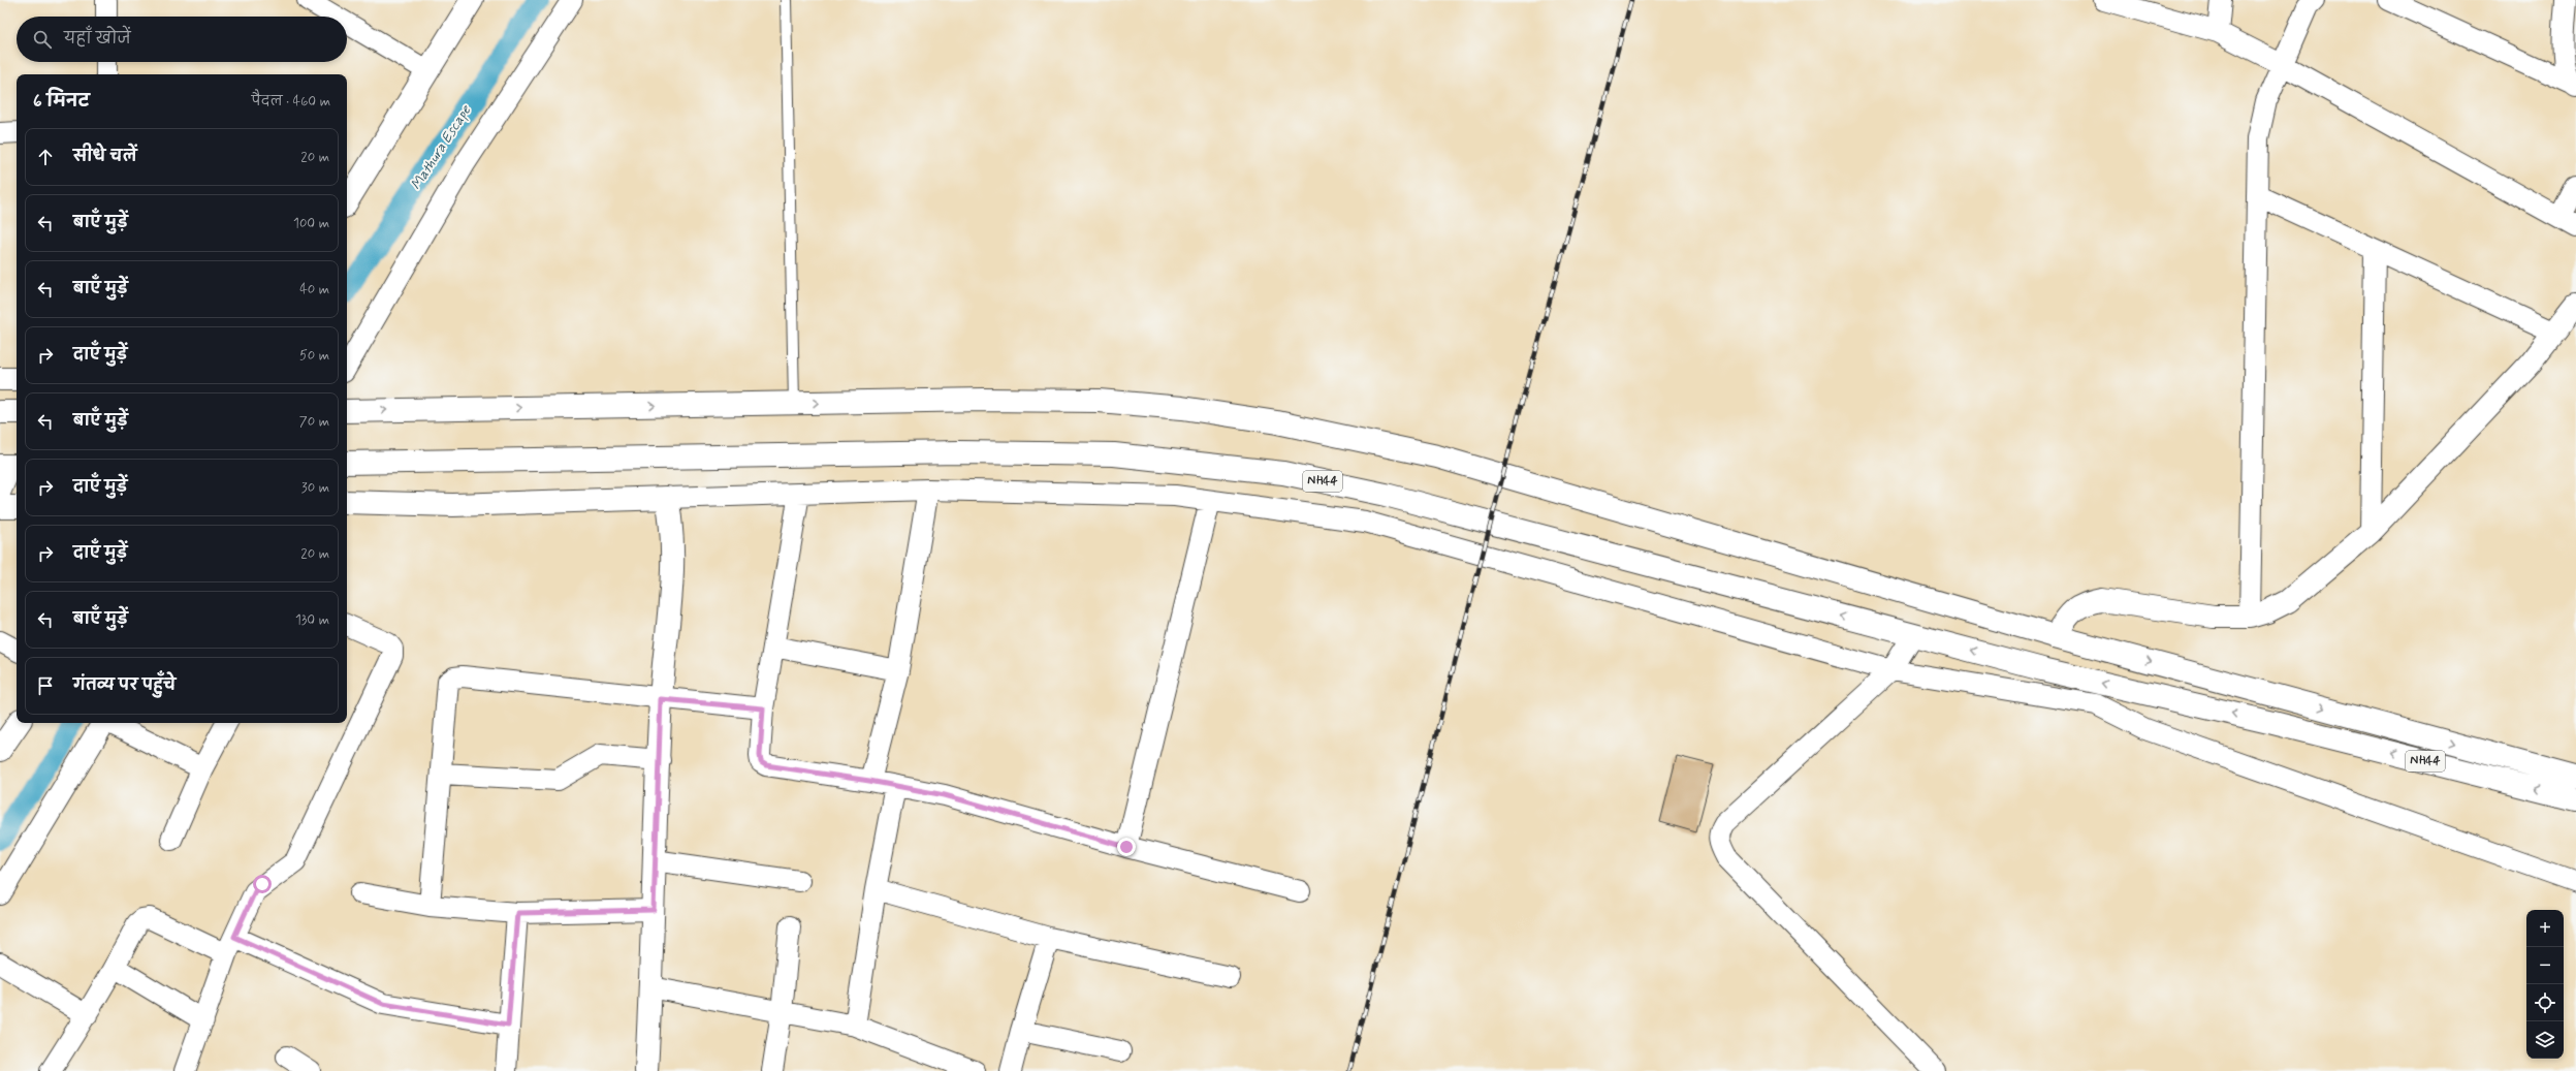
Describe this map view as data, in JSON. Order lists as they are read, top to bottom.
{
  "streets": {
    "main road": ["NH44"]
  },
  "water": ["Mathura Escape"],
  "page": {
    "search": "यहाँ खोजें",
    "heading": ["6 मिनट", "पैदल · 460 m"],
    "list": [
      ["सीधे चलें", "20 m"],
      ["बाएँ मुड़ें", "100 m"],
      ["बाएँ मुड़ें", "40 m"],
      ["दाएँ मुड़ें", "50 m"],
      ["बाएँ मुड़ें", "70 m"],
      ["दाएँ मुड़ें", "30 m"],
      ["दाएँ मुड़ें", "20 m"],
      ["बाएँ मुड़ें", "130 m"],
      "गंतव्य पर पहुँचे"
    ],
    "map_buttons": ["+", "−"]
  }
}
